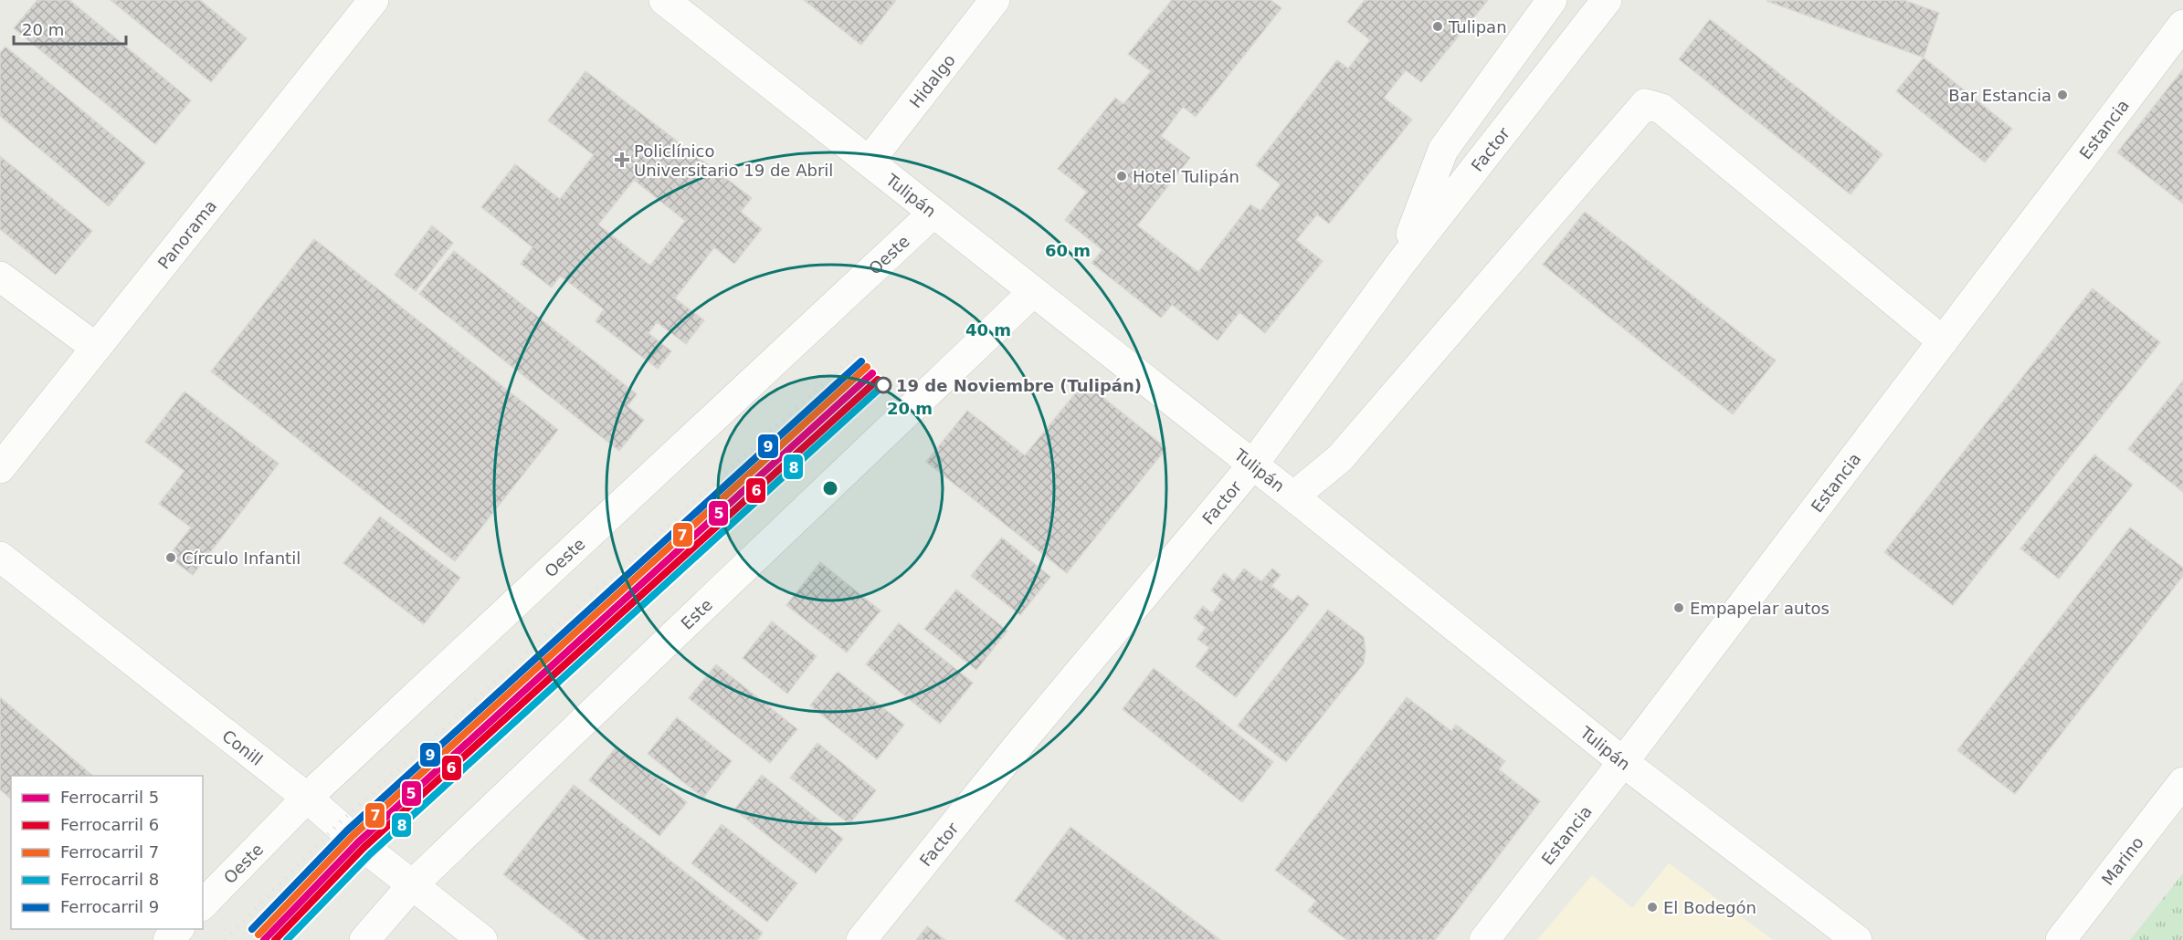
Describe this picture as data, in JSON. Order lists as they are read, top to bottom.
{
  "streets": {
    "street": [
      "Hidalgo",
      "Estancia",
      "Factor",
      "Tulipán",
      "Panorama",
      "Oeste",
      "Este",
      "Conill",
      "Marino"
    ]
  },
  "crossings": [
    ["Hidalgo", "Tulipán"],
    ["Estancia", "Tulipán"],
    ["Factor", "Tulipán"],
    ["Tulipán", "Oeste"],
    ["Tulipán", "Este"],
    ["Oeste", "Conill"],
    ["Este", "Conill"]
  ],
  "places": {
    "other": [
      "Tulipan",
      "Bar Estancia",
      "Hotel Tulipán",
      "19 de Noviembre (Tulipán)",
      "Círculo Infantil",
      "Empapelar autos",
      "El Bodegón"
    ],
    "health": ["Policlínico Universitario 19 de Abril"]
  },
  "lines": [
    "rail line 9",
    "rail line 7",
    "rail line 5",
    "rail line 6",
    "rail line 8"
  ],
  "legend": [
    "Ferrocarril 5",
    "Ferrocarril 6",
    "Ferrocarril 7",
    "Ferrocarril 8",
    "Ferrocarril 9"
  ],
  "scale_bar": "20 m",
  "rings": ["60 m", "40 m", "20 m"]
}
